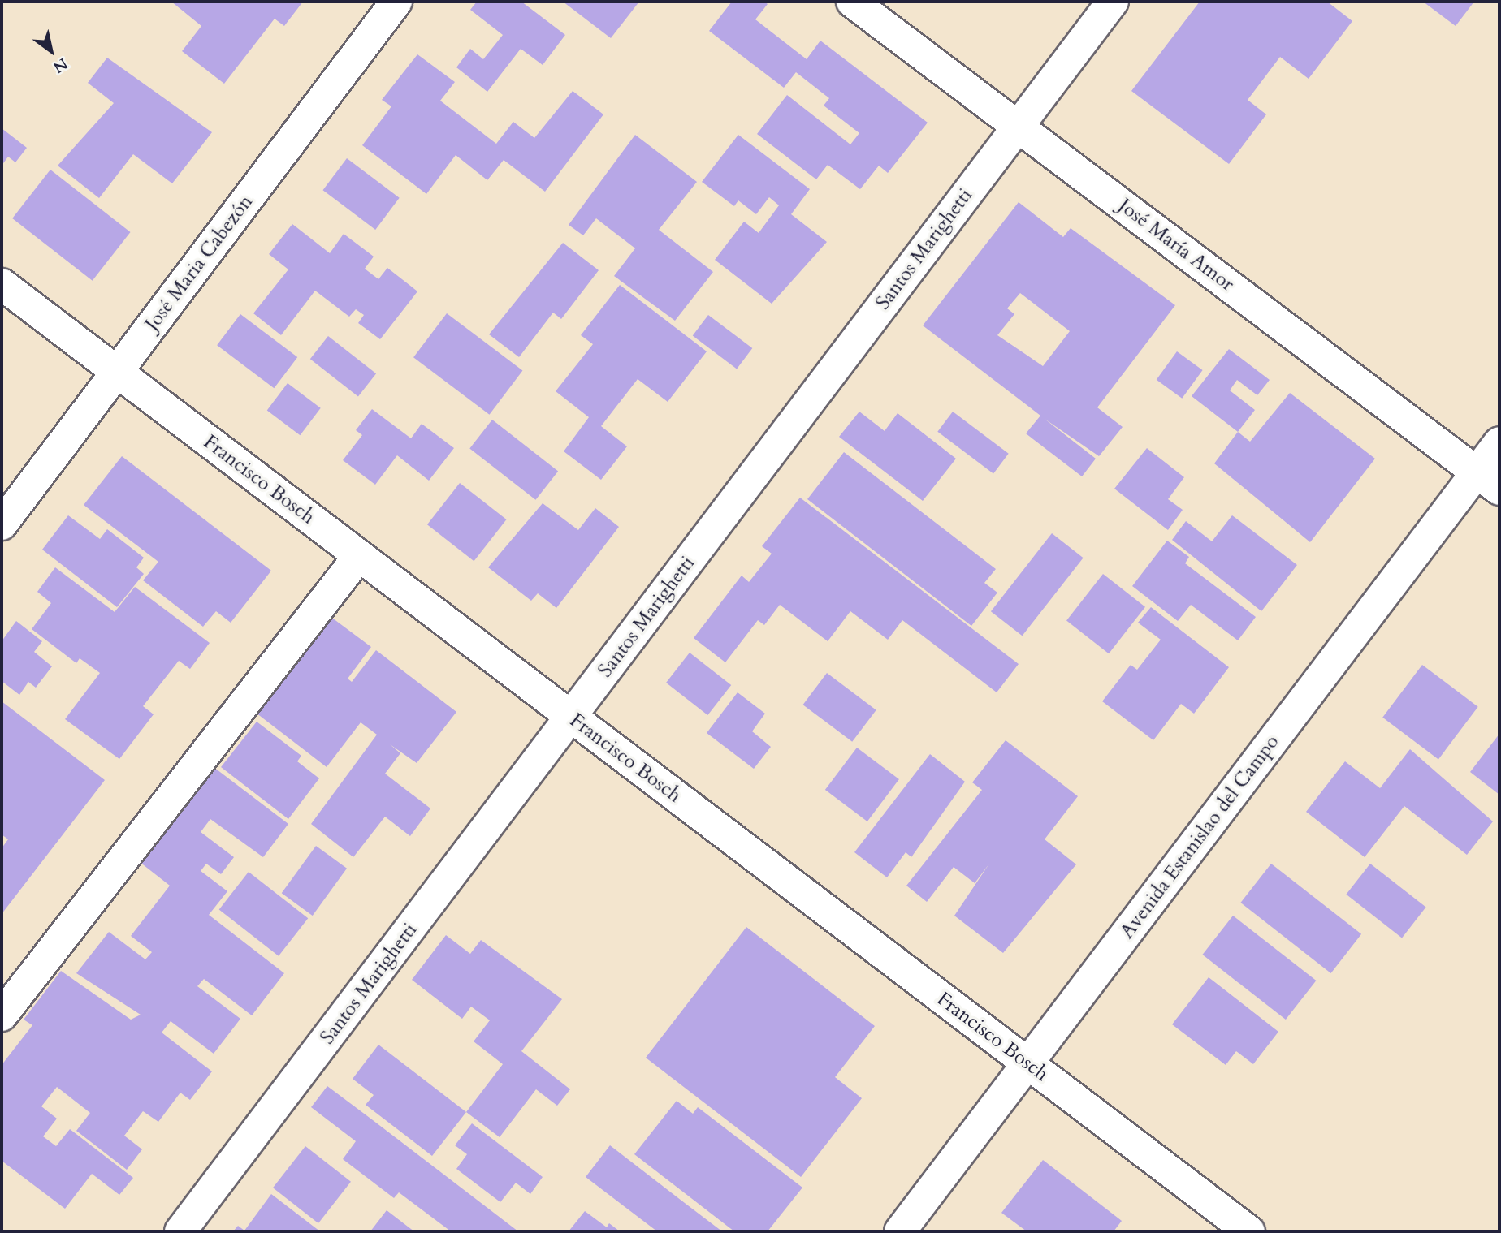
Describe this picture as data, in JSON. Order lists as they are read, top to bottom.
{
  "streets": {
    "street": [
      "José María Amor",
      "Santos Marighetti",
      "José Maria Cabezón",
      "Francisco Bosch",
      "Avenida Estanislao del Campo"
    ]
  },
  "crossings": [
    ["José María Amor", "Santos Marighetti"],
    ["José María Amor", "Avenida Estanislao del Campo"],
    ["Santos Marighetti", "Francisco Bosch"],
    ["José Maria Cabezón", "Francisco Bosch"],
    ["Francisco Bosch", "Avenida Estanislao del Campo"]
  ],
  "north": "bottom right"
}
